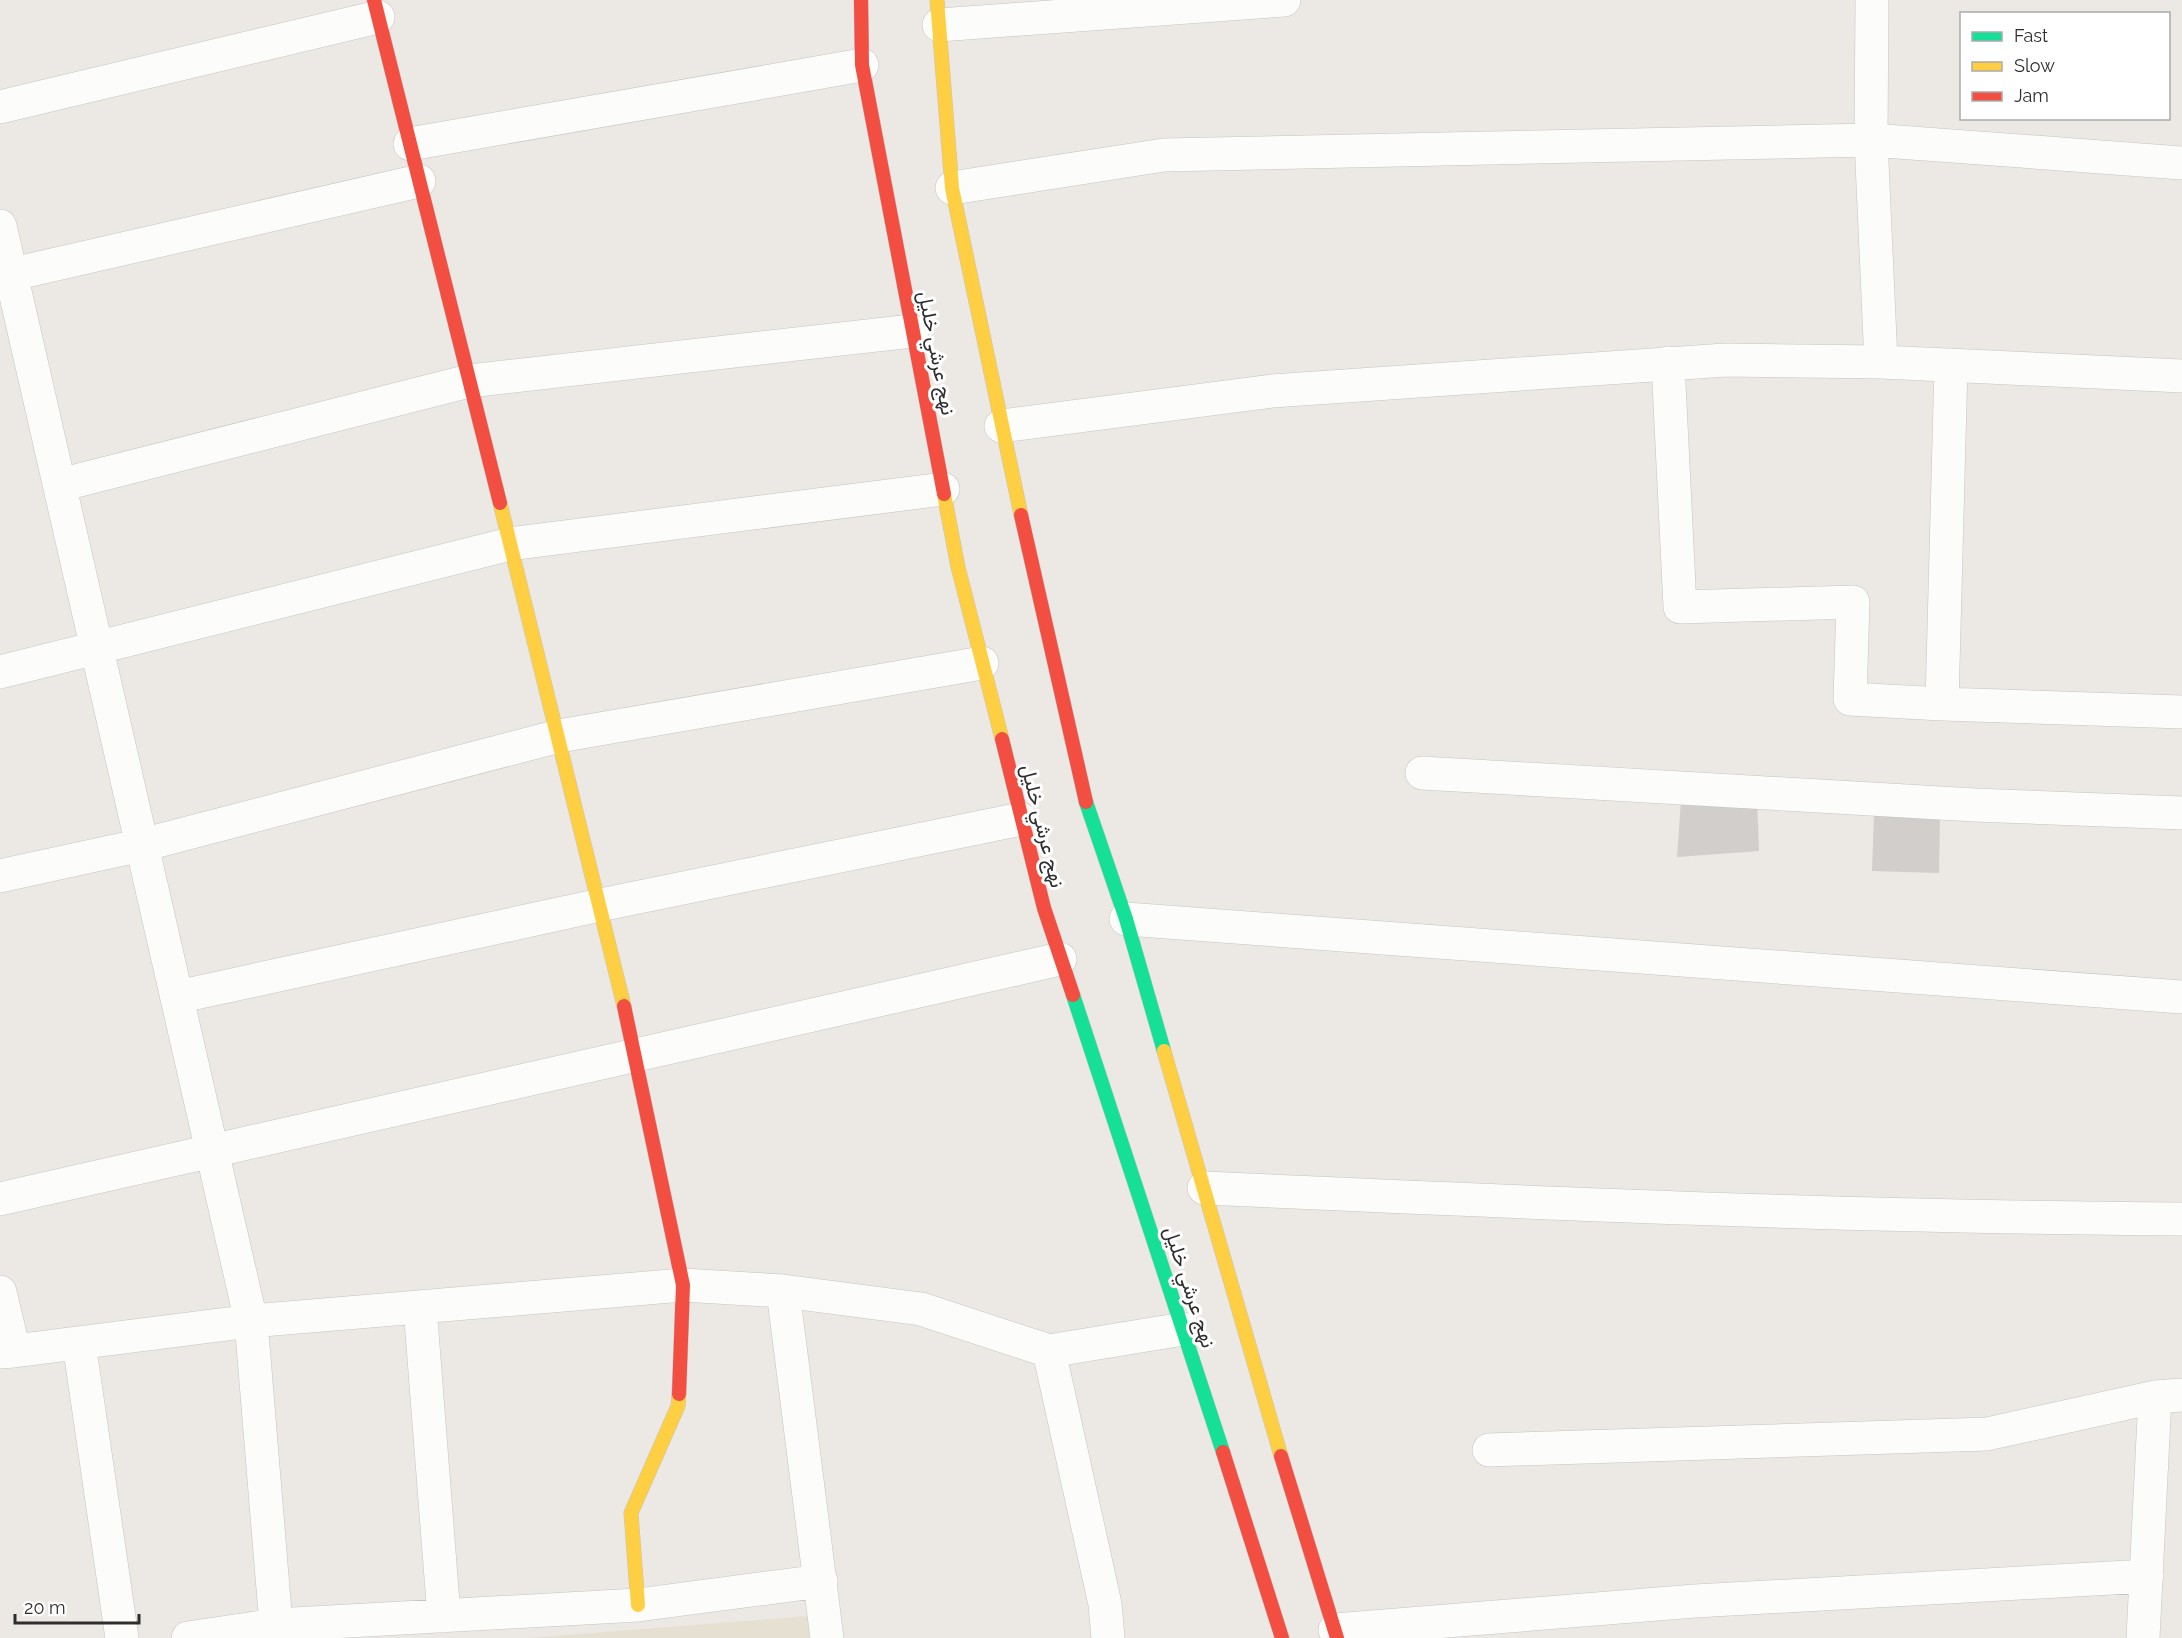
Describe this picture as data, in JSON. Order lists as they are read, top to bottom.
{
  "streets": {
    "main road": ["نهج عرشي خليل"]
  },
  "legend": ["Fast", "Slow", "Jam"],
  "scale_bar": "20 m"
}
